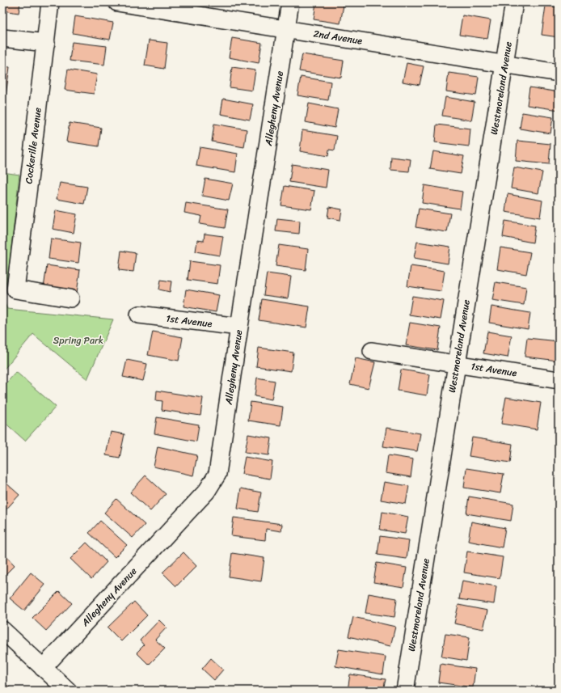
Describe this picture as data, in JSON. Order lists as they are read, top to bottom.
{
  "streets": {
    "street": [
      "2nd Avenue",
      "Westmoreland Avenue",
      "Allegheny Avenue",
      "Cockerille Avenue",
      "1st Avenue"
    ]
  },
  "crossings": [
    ["2nd Avenue", "Westmoreland Avenue"],
    ["2nd Avenue", "Allegheny Avenue"],
    ["Westmoreland Avenue", "1st Avenue"],
    ["Allegheny Avenue", "1st Avenue"]
  ],
  "parks": ["Spring Park"]
}
